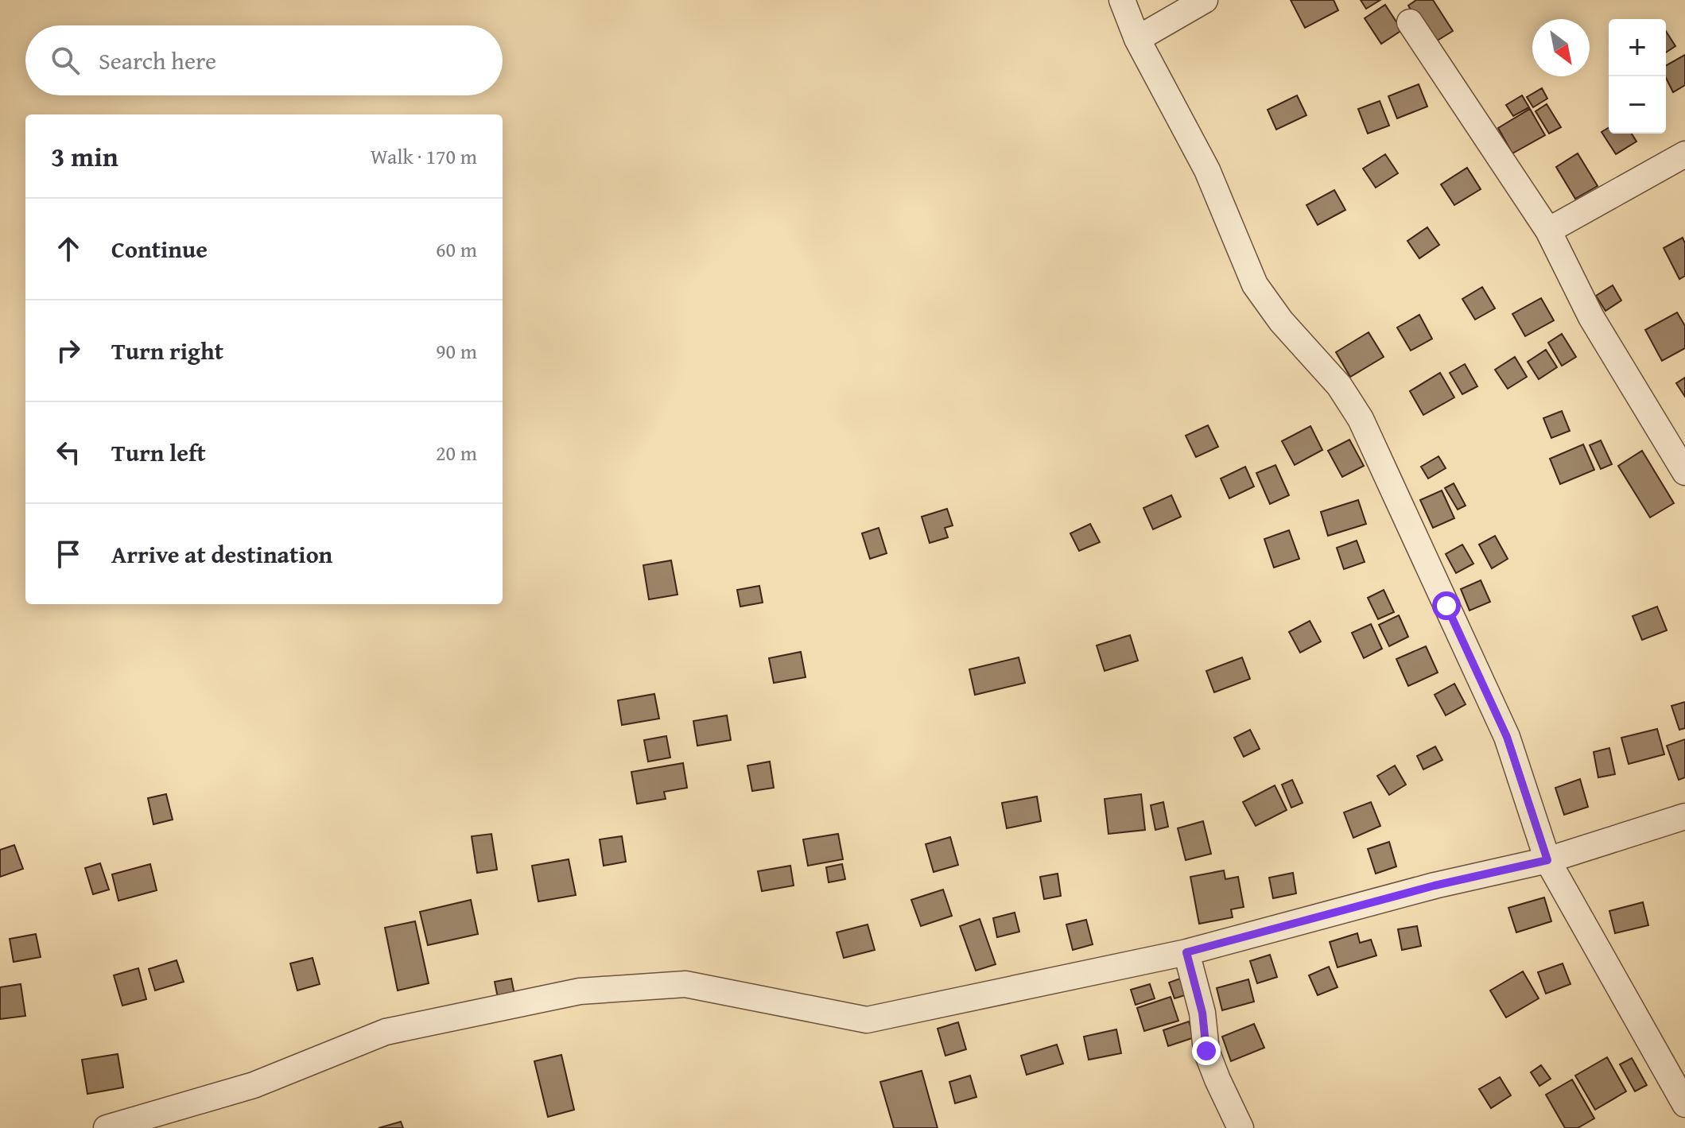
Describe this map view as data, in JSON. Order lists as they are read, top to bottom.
{
  "north": "bottom right",
  "page": {
    "map_buttons": ["+", "−"],
    "search": "Search here",
    "heading": ["3 min", "Walk · 170 m"],
    "list": [
      ["Continue", "60 m"],
      ["Turn right", "90 m"],
      ["Turn left", "20 m"],
      "Arrive at destination"
    ]
  }
}
